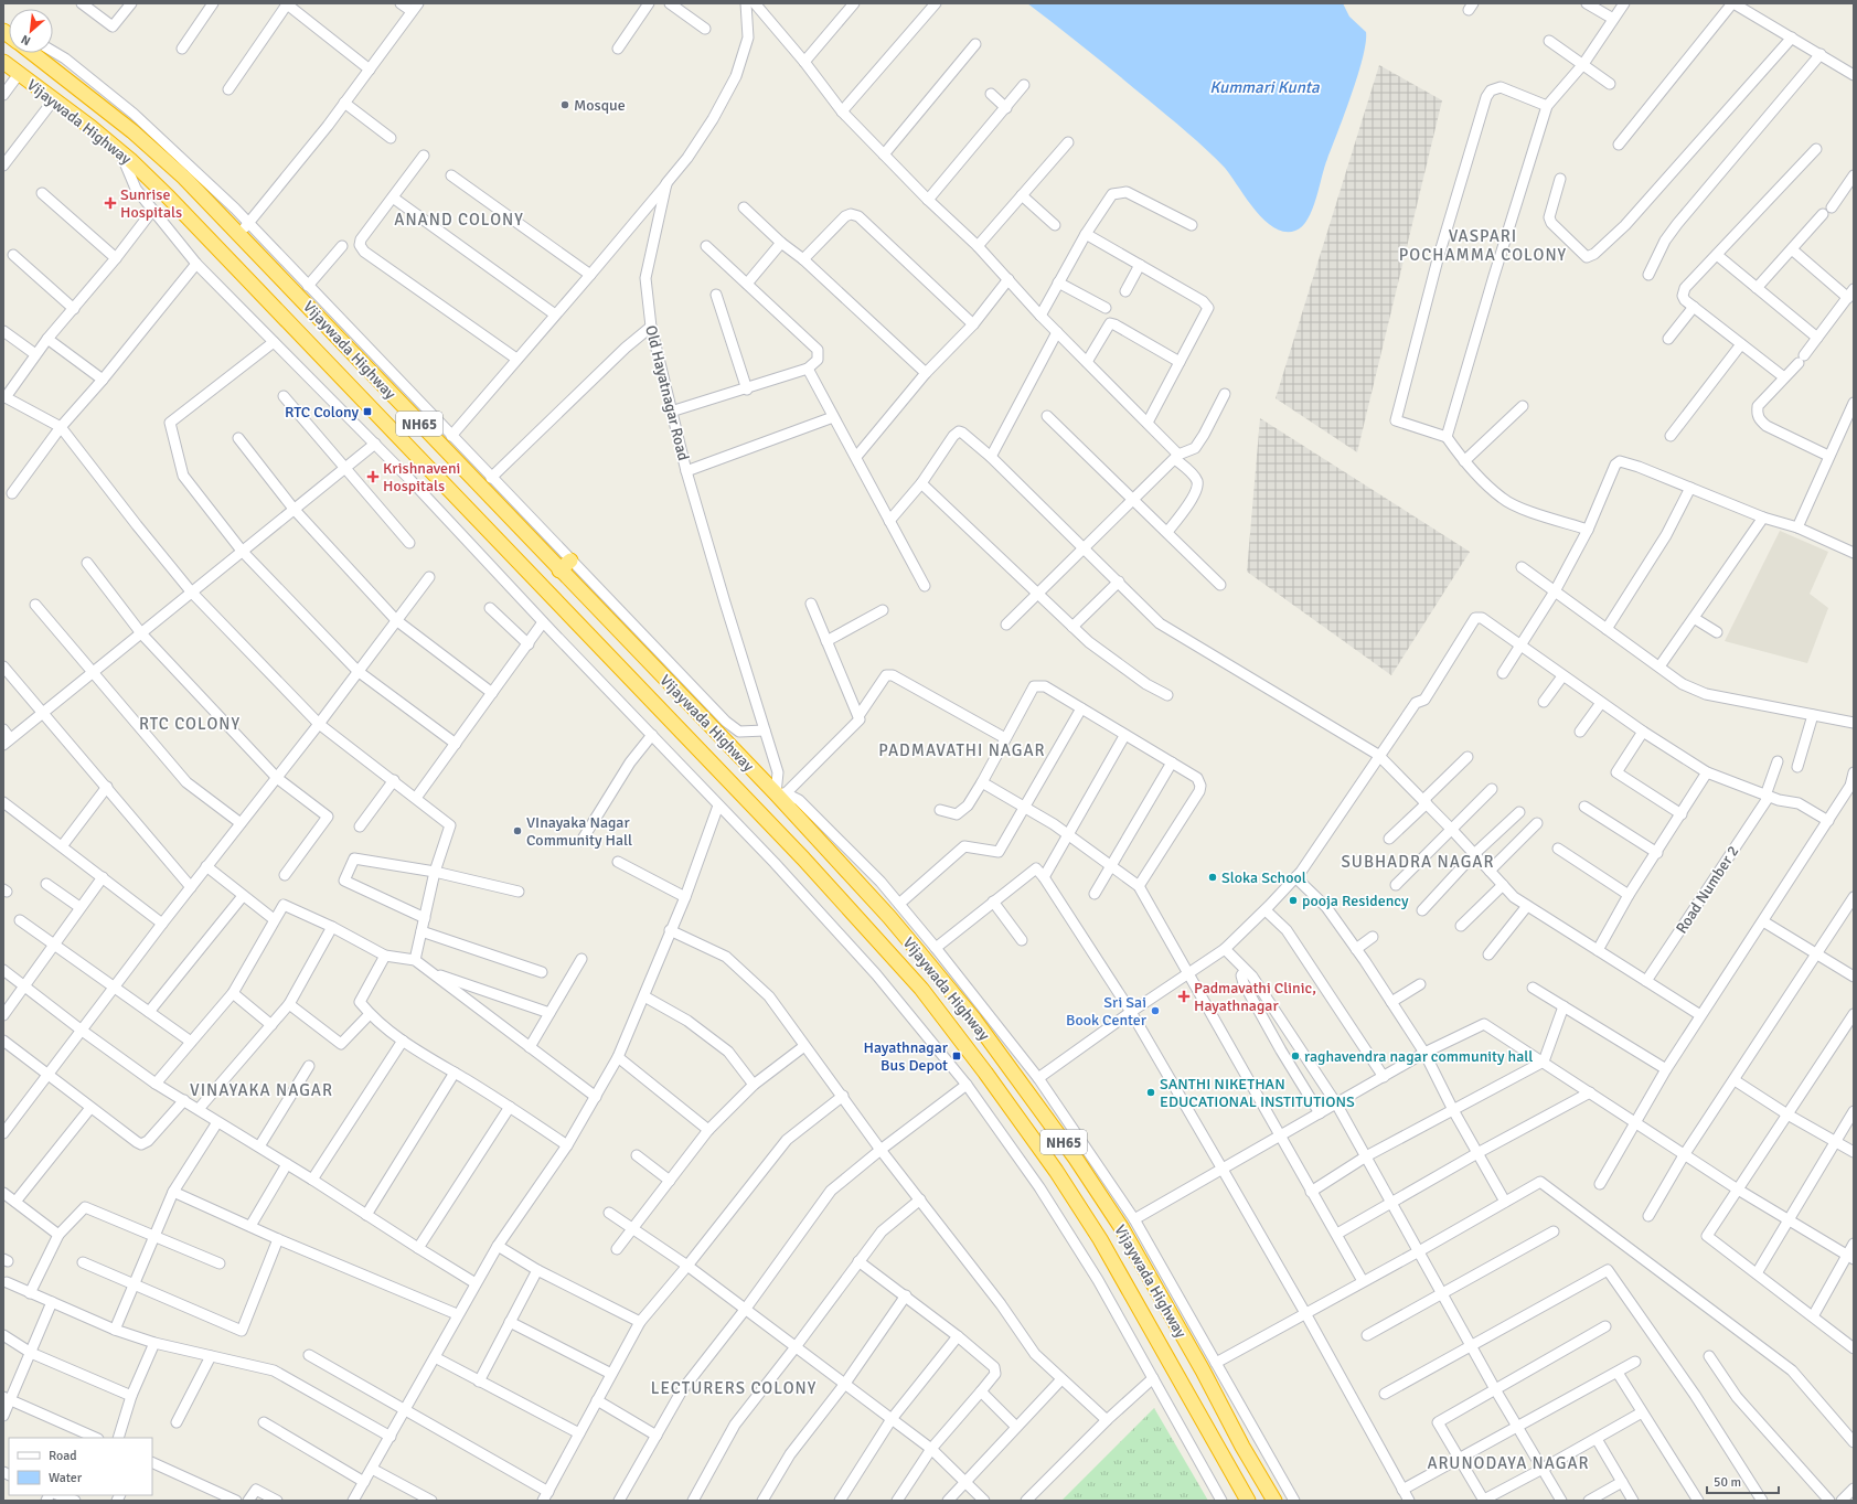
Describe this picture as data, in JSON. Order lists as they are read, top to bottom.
{
  "streets": {
    "highway": ["Vijaywada Highway", "NH65"],
    "street": ["Old Hayatnagar Road", "Road Number 2"]
  },
  "crossings": [
    ["Vijaywada Highway", "Old Hayatnagar Road"]
  ],
  "districts": [
    "ANAND COLONY",
    "VASPARI POCHAMMA COLONY",
    "RTC COLONY",
    "PADMAVATHI NAGAR",
    "SUBHADRA NAGAR",
    "VINAYAKA NAGAR",
    "LECTURERS COLONY",
    "ARUNODAYA NAGAR"
  ],
  "water": ["Kummari Kunta"],
  "places": {
    "other": [
      "Mosque",
      "VInayaka Nagar Community Hall",
      "Sloka School",
      "pooja Residency",
      "Sri Sai Book Center",
      "raghavendra nagar community hall",
      "SANTHI NIKETHAN EDUCATIONAL INSTITUTIONS"
    ],
    "health": ["Sunrise Hospitals", "Krishnaveni Hospitals", "Padmavathi Clinic, Hayathnagar"],
    "transit": ["RTC Colony", "Hayathnagar Bus Depot"]
  },
  "legend": ["Road", "Water"],
  "scale_bar": "50 m",
  "north": "bottom left"
}
